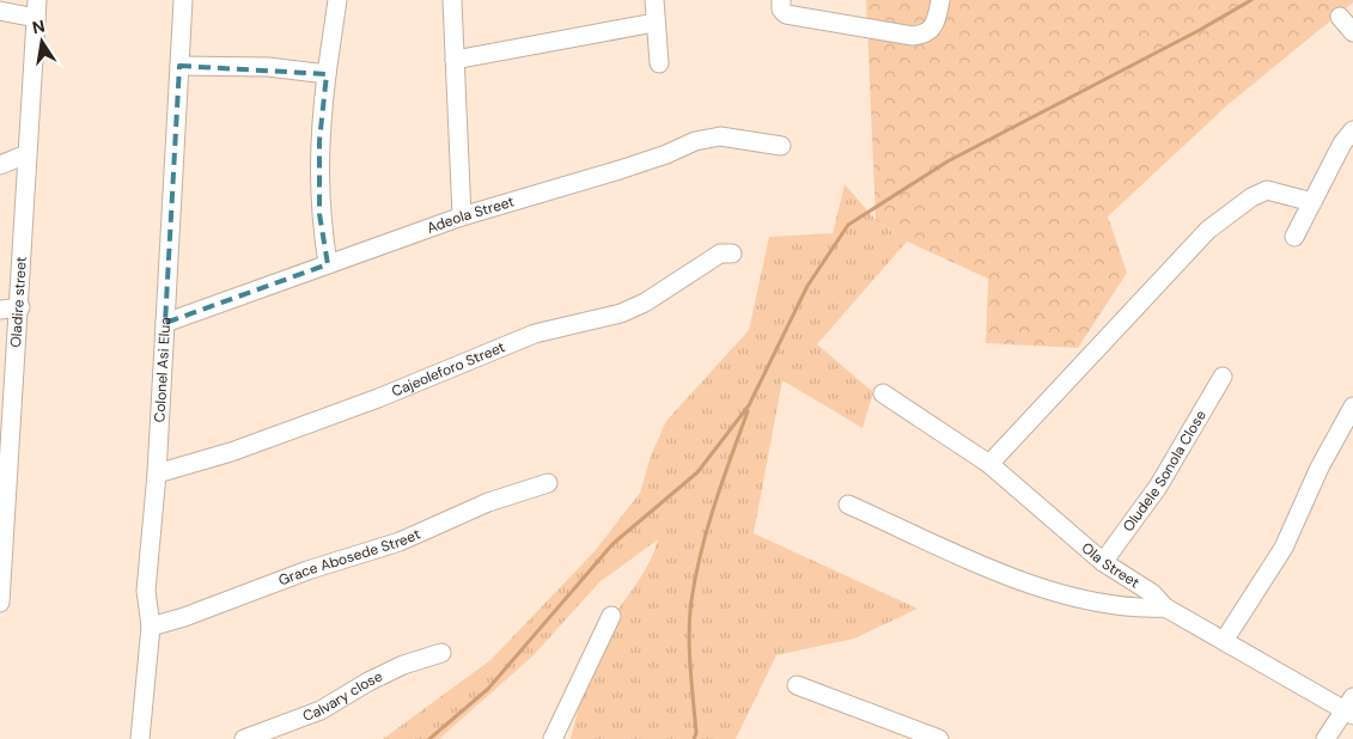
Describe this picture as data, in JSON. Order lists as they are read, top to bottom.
{
  "streets": {
    "street": [
      "Adeola Street",
      "Oladire street",
      "Colonel Asi Elua",
      "Cajeoleforo Street",
      "Oludele Sonola Close",
      "Grace Abosede Street",
      "Ola Street",
      "Calvary close"
    ]
  },
  "crossings": [
    ["Adeola Street", "Colonel Asi Elua"],
    ["Colonel Asi Elua", "Cajeoleforo Street"],
    ["Colonel Asi Elua", "Grace Abosede Street"],
    ["Oludele Sonola Close", "Ola Street"]
  ],
  "north": "top"
}
